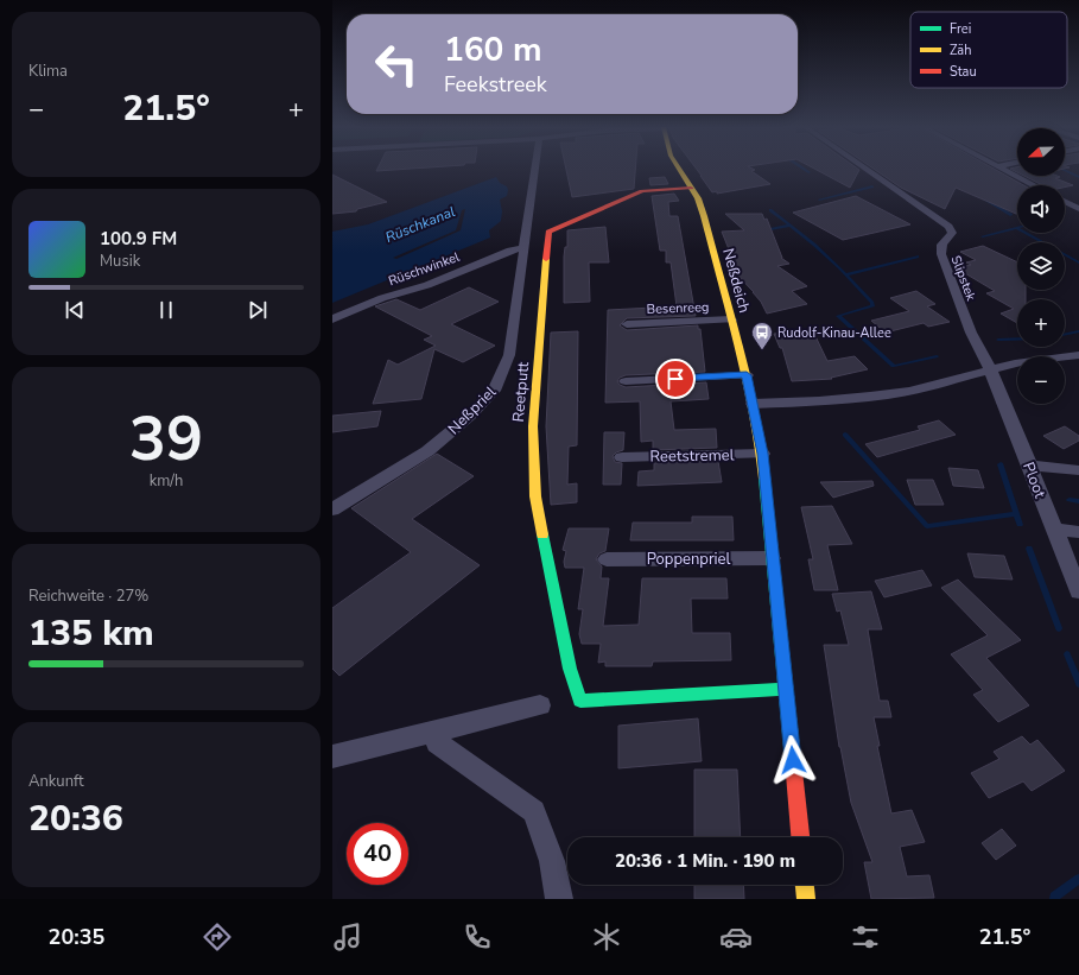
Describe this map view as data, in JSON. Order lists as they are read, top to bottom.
{
  "streets": {
    "street": [
      "Rüschwinkel",
      "Slipstek",
      "Neßdeich",
      "Besenreeg",
      "Reetputt",
      "Neßpriel",
      "Reetstremel",
      "Ploot",
      "Poppenpriel"
    ]
  },
  "crossings": [
    ["Rüschwinkel", "Neßpriel"],
    ["Slipstek", "Ploot"],
    ["Neßdeich", "Besenreeg"],
    ["Neßdeich", "Reetputt"],
    ["Neßdeich", "Reetstremel"],
    ["Neßdeich", "Poppenpriel"]
  ],
  "water": ["Rüschkanal"],
  "places": {
    "bus stop": ["Rudolf-Kinau-Allee"]
  },
  "legend": ["Frei", "Zäh", "Stau"],
  "north": "left",
  "page": {
    "tile": [
      "Klima",
      ["39", "km/h"],
      ["Reichweite · 27%", "135 km"],
      ["Ankunft", "20:36"]
    ],
    "turn": ["160 m", "Feekstreek"],
    "heat": ["−", "21.5°", "+"],
    "map_buttons": ["+", "−"],
    "song": ["100.9 FM", "Musik"],
    "limit": "40",
    "trip": "20:36 · 1 Min. · 190 m",
    "tabs": ["20:35", "21.5°"]
  }
}
